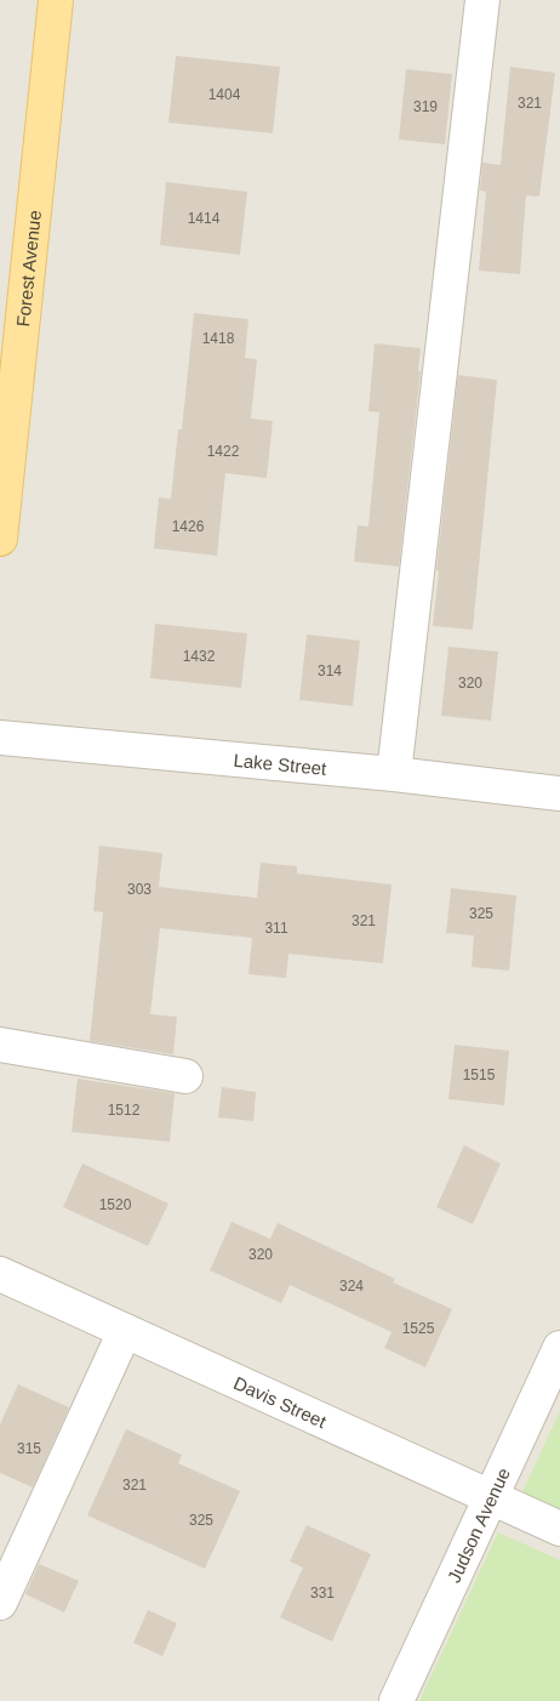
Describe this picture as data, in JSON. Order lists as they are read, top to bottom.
{
  "streets": {
    "main road": ["Forest Avenue"],
    "street": ["Lake Street", "Davis Street", "Judson Avenue"]
  },
  "crossings": [
    ["Davis Street", "Judson Avenue"]
  ],
  "house_numbers": [
    "1404",
    "321",
    "319",
    "1414",
    "1418",
    "1422",
    "1426",
    "1432",
    "314",
    "320",
    "303",
    "325",
    "321",
    "311",
    "1515",
    "1512",
    "1520",
    "320",
    "324",
    "1525",
    "315",
    "321",
    "325",
    "331"
  ]
}
